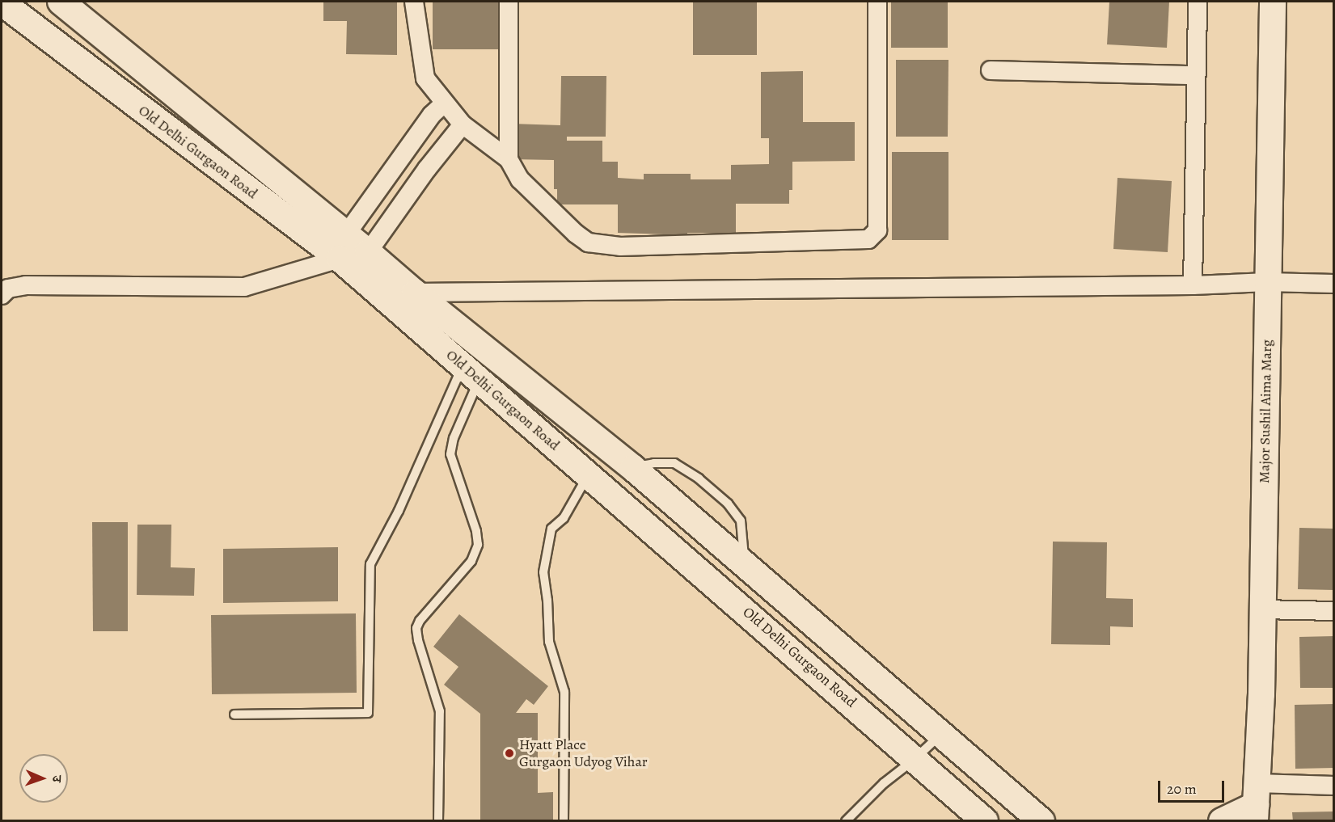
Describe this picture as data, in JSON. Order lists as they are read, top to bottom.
{
  "streets": {
    "main road": ["Old Delhi Gurgaon Road", "Major Sushil Aima Marg"]
  },
  "places": ["Hyatt Place Gurgaon Udyog Vihar"],
  "scale_bar": "20 m",
  "north": "right"
}
